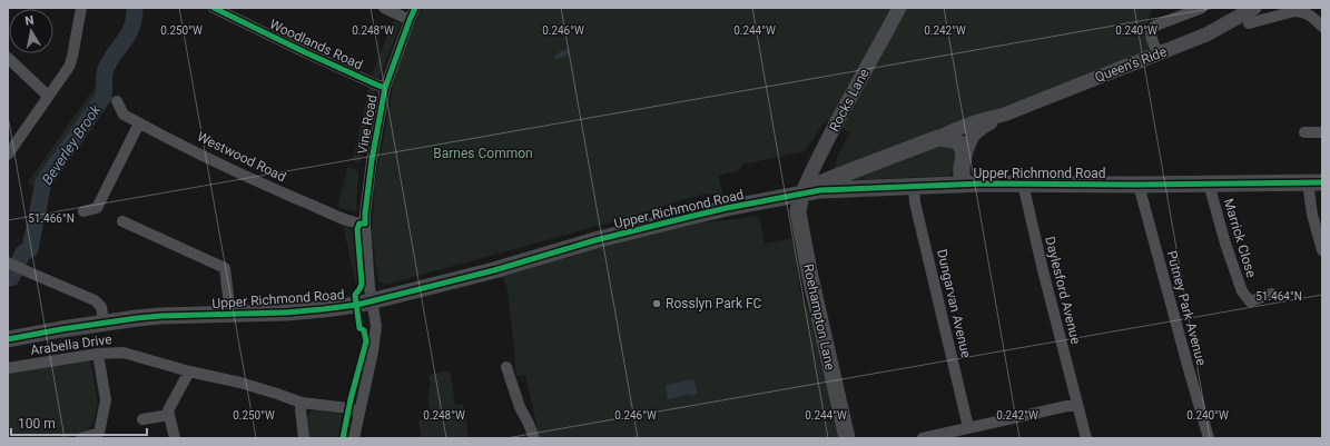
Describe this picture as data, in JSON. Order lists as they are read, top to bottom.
{
  "streets": {
    "highway": ["Queen's Ride", "Upper Richmond Road", "Roehampton Lane"],
    "main road": ["Rocks Lane"],
    "street": [
      "Woodlands Road",
      "Vine Road",
      "Westwood Road",
      "Marrick Close",
      "Daylesford Avenue",
      "Dungarvan Avenue",
      "Putney Park Avenue",
      "Arabella Drive"
    ]
  },
  "crossings": [
    ["Woodlands Road", "Vine Road"],
    ["Queen's Ride", "Rocks Lane"],
    ["Queen's Ride", "Upper Richmond Road"],
    ["Queen's Ride", "Roehampton Lane"],
    ["Rocks Lane", "Upper Richmond Road"],
    ["Rocks Lane", "Roehampton Lane"],
    ["Vine Road", "Westwood Road"],
    ["Vine Road", "Upper Richmond Road"],
    ["Vine Road", "Arabella Drive"],
    ["Upper Richmond Road", "Marrick Close"],
    ["Upper Richmond Road", "Daylesford Avenue"],
    ["Upper Richmond Road", "Dungarvan Avenue"],
    ["Upper Richmond Road", "Putney Park Avenue"],
    ["Upper Richmond Road", "Roehampton Lane"]
  ],
  "water": ["Beverley Brook"],
  "parks": ["Barnes Common"],
  "places": ["Rosslyn Park FC"],
  "scale_bar": "100 m",
  "north": "top",
  "coordinates": [
    "0.242°W",
    "0.250°W",
    "0.248°W",
    "0.246°W",
    "0.244°W",
    "0.240°W",
    "51.466°N",
    "51.464°N"
  ]
}
